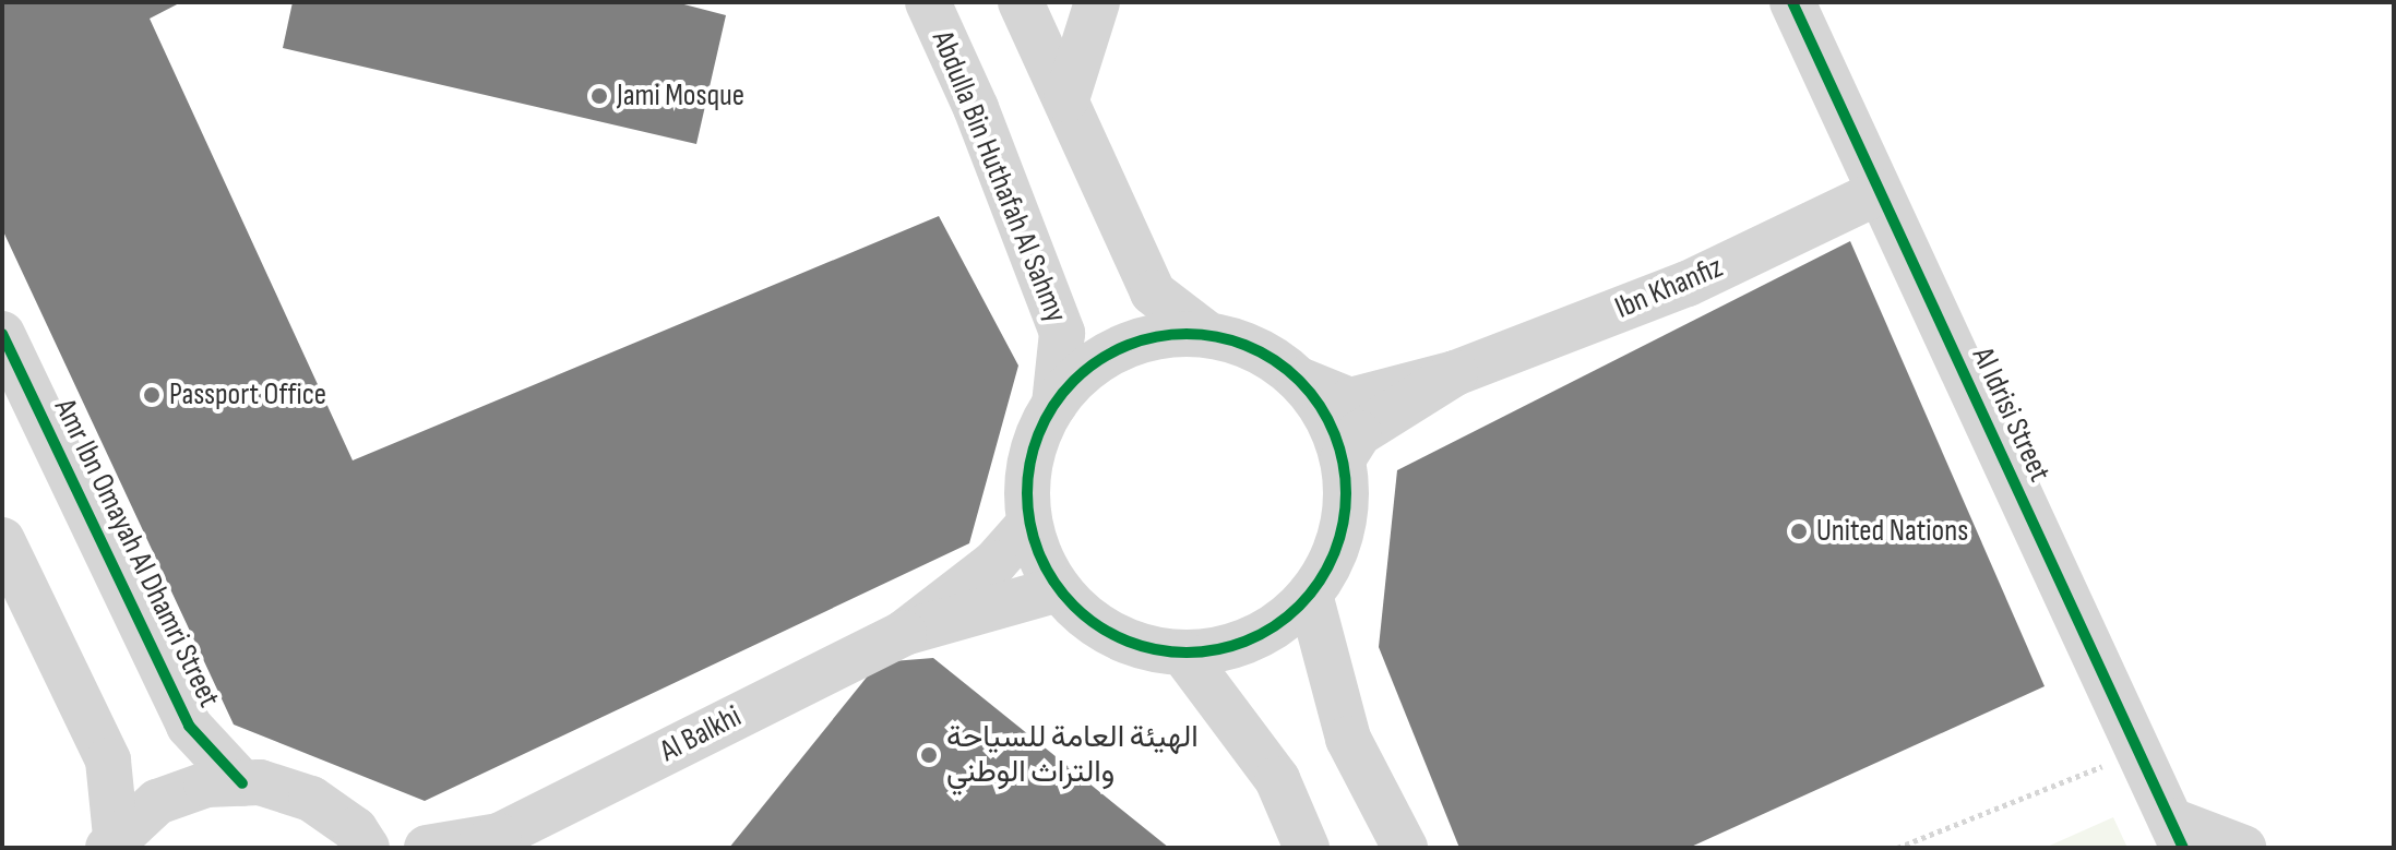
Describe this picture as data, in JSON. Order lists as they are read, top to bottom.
{
  "streets": {
    "street": [
      "Abdulla Bin Huthafah Al Sahmy",
      "Ibn Khanfiz",
      "Al Idrisi Street",
      "Amr Ibn Omayah Al Dhamri Street",
      "Al Balkhi"
    ]
  },
  "crossings": [
    ["Ibn Khanfiz", "Al Idrisi Street"]
  ],
  "places": [
    "Jami Mosque",
    "Passport Office",
    "United Nations",
    "الهيئة العامة للسياحة والتراث الوطني"
  ]
}
